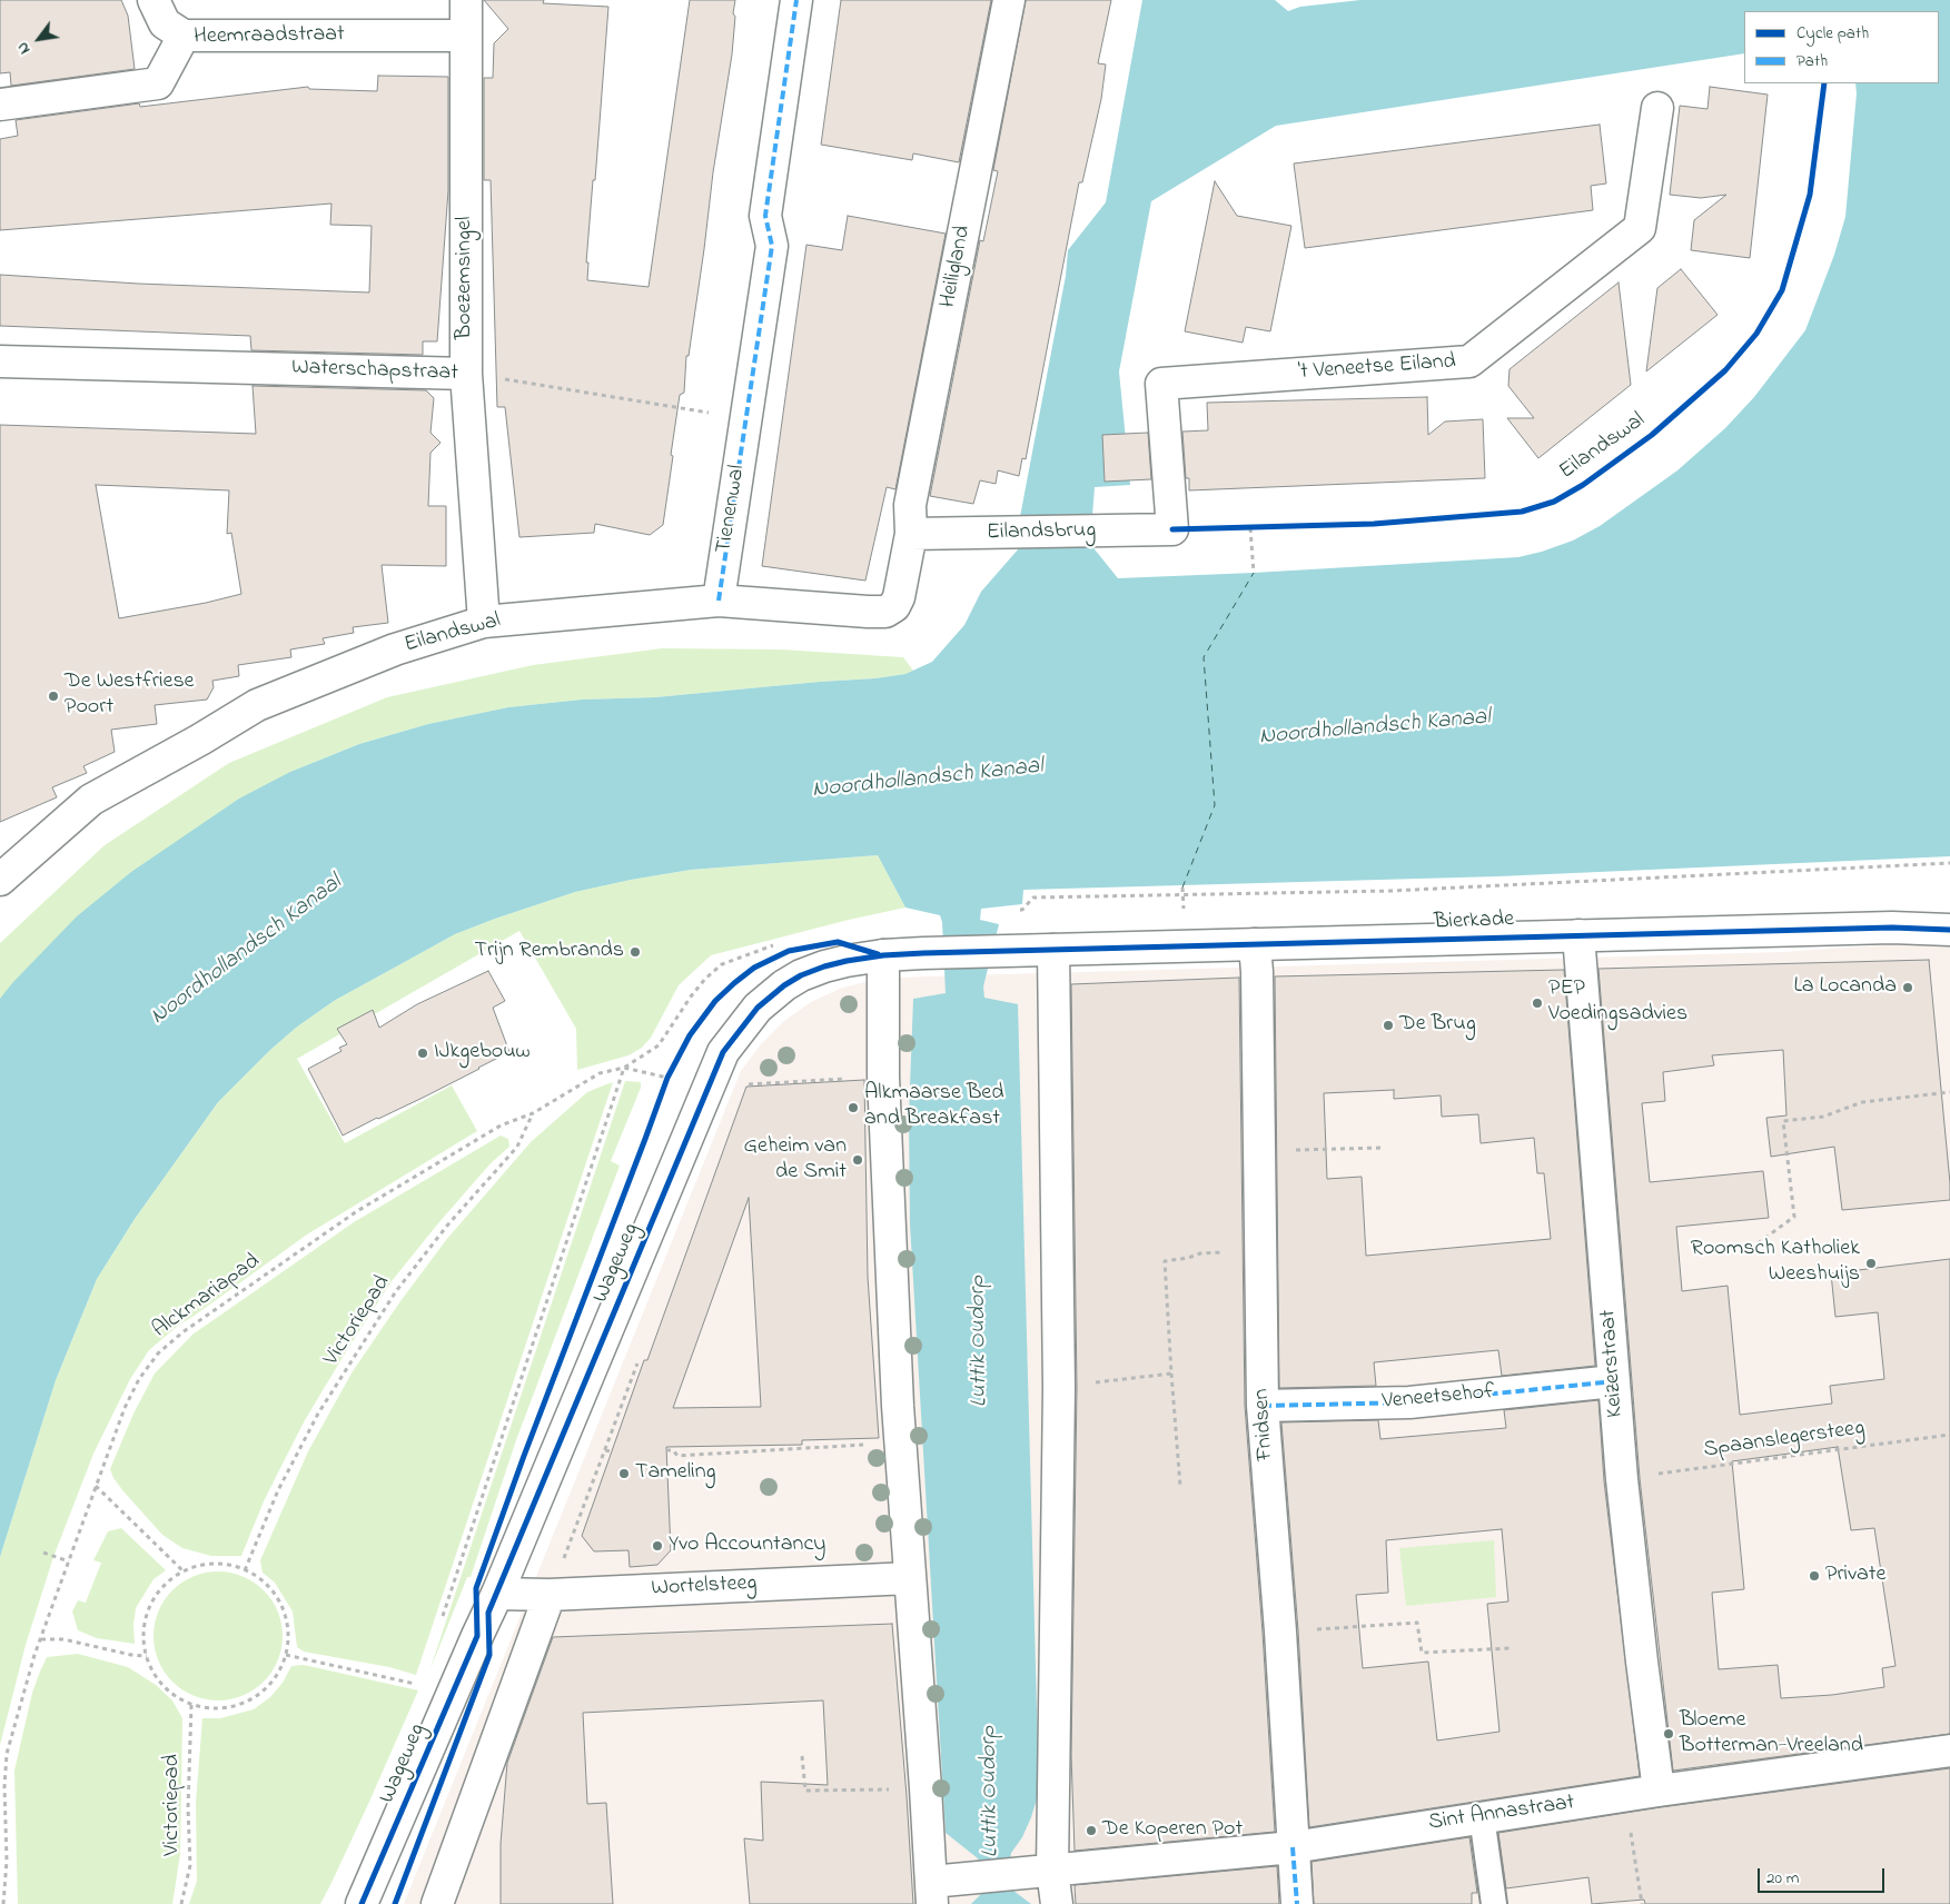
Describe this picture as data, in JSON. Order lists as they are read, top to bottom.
{
  "streets": {
    "street": [
      "Heemraadstraat",
      "Heiligland",
      "Boezemsingel",
      "'t Veneetse Eiland",
      "Waterschapstraat",
      "Eilandswal",
      "Tienenwal",
      "Eilandsbrug",
      "Bierkade",
      "Wageweg",
      "Keizerstraat",
      "Veneetsehof",
      "Fnidsen",
      "Wortelsteeg",
      "Sint Annastraat"
    ],
    "path": ["Alckmariapad", "Victoriepad", "Spaanslegersteeg"]
  },
  "crossings": [
    ["Heemraadstraat", "Boezemsingel"],
    ["Heiligland", "Eilandswal"],
    ["Heiligland", "Eilandsbrug"],
    ["Boezemsingel", "Waterschapstraat"],
    ["Boezemsingel", "Eilandswal"],
    ["'t Veneetse Eiland", "Eilandsbrug"],
    ["Waterschapstraat", "Tienenwal"],
    ["Eilandswal", "Tienenwal"],
    ["Eilandswal", "Eilandsbrug"],
    ["Bierkade", "Wageweg"],
    ["Bierkade", "Keizerstraat"],
    ["Bierkade", "Fnidsen"],
    ["Wageweg", "Wortelsteeg"],
    ["Alckmariapad", "Victoriepad"],
    ["Keizerstraat", "Veneetsehof"],
    ["Keizerstraat", "Spaanslegersteeg"],
    ["Keizerstraat", "Sint Annastraat"],
    ["Veneetsehof", "Fnidsen"],
    ["Fnidsen", "Sint Annastraat"]
  ],
  "water": ["Noordhollandsch Kanaal", "Luttik Oudorp"],
  "places": [
    "De Westfriese Poort",
    "Trijn Rembrands",
    "La Locanda",
    "PEP Voedingsadvies",
    "De Brug",
    "IJkgebouw",
    "Alkmaarse Bed and Breakfast",
    "Geheim van de Smit",
    "Roomsch Katholiek Weeshuijs",
    "Tameling",
    "Yvo Accountancy",
    "Private",
    "Bloeme Botterman-Vreeland",
    "De Koperen Pot"
  ],
  "legend": ["Cycle path", "Path"],
  "scale_bar": "20 m",
  "north": "bottom left"
}
